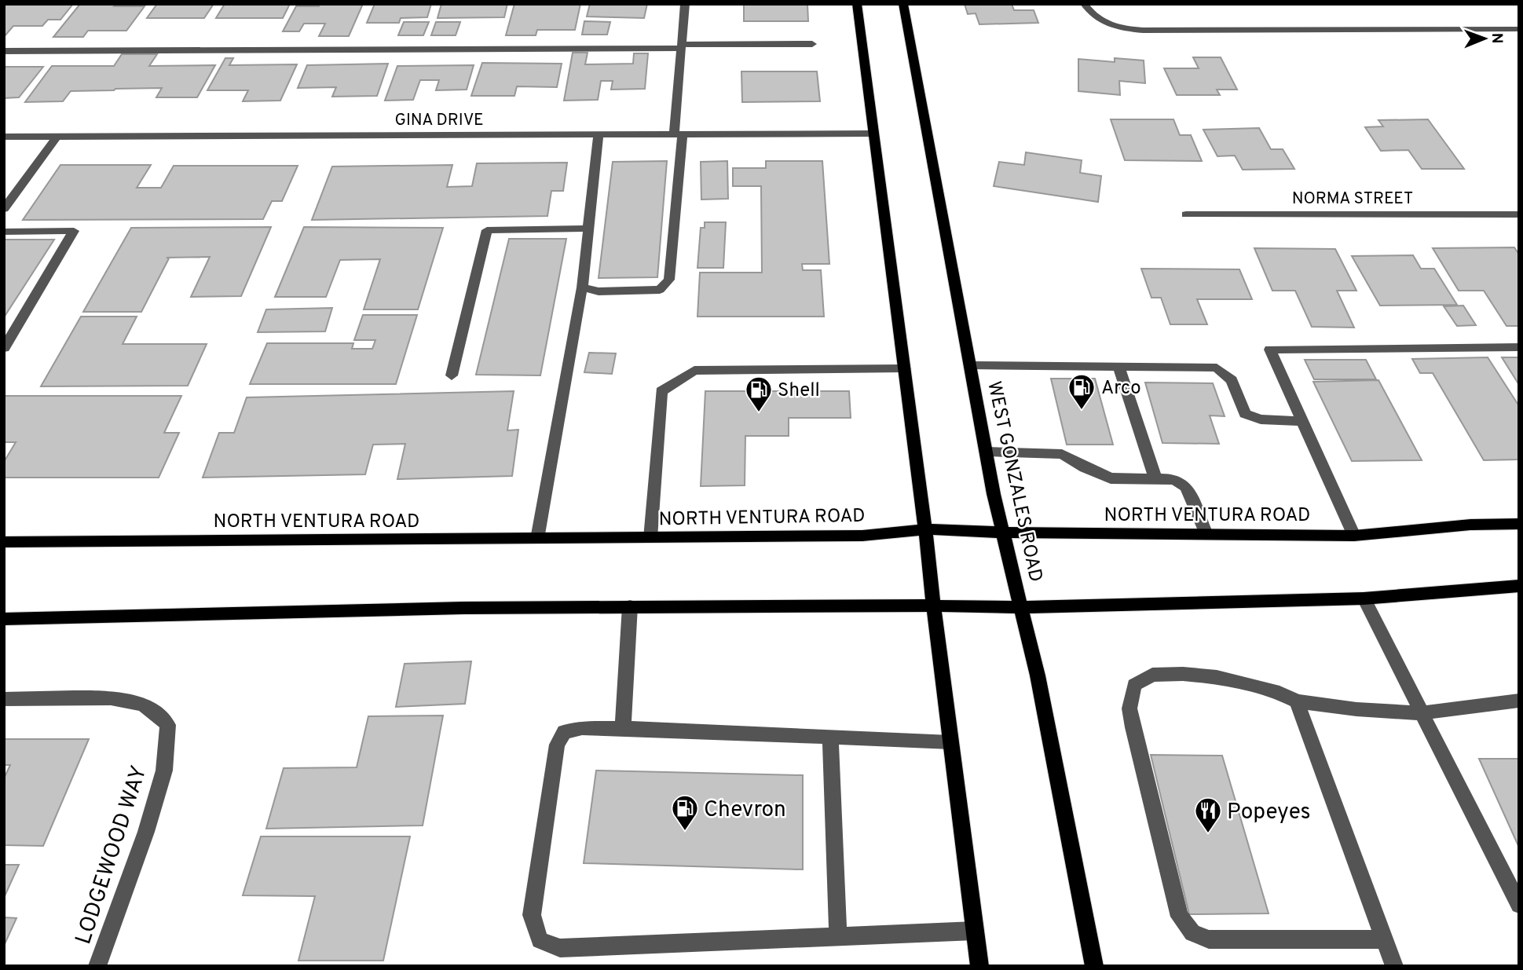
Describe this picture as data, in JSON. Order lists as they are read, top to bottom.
{
  "streets": {
    "main road": ["WEST GONZALES ROAD", "NORTH VENTURA ROAD"],
    "street": ["GINA DRIVE", "NORMA STREET", "LODGEWOOD WAY"]
  },
  "crossings": [
    ["WEST GONZALES ROAD", "NORTH VENTURA ROAD"]
  ],
  "places": {
    "fuel station": ["Arco", "Shell", "Chevron"],
    "restaurant": ["Popeyes"]
  },
  "north": "right"
}
